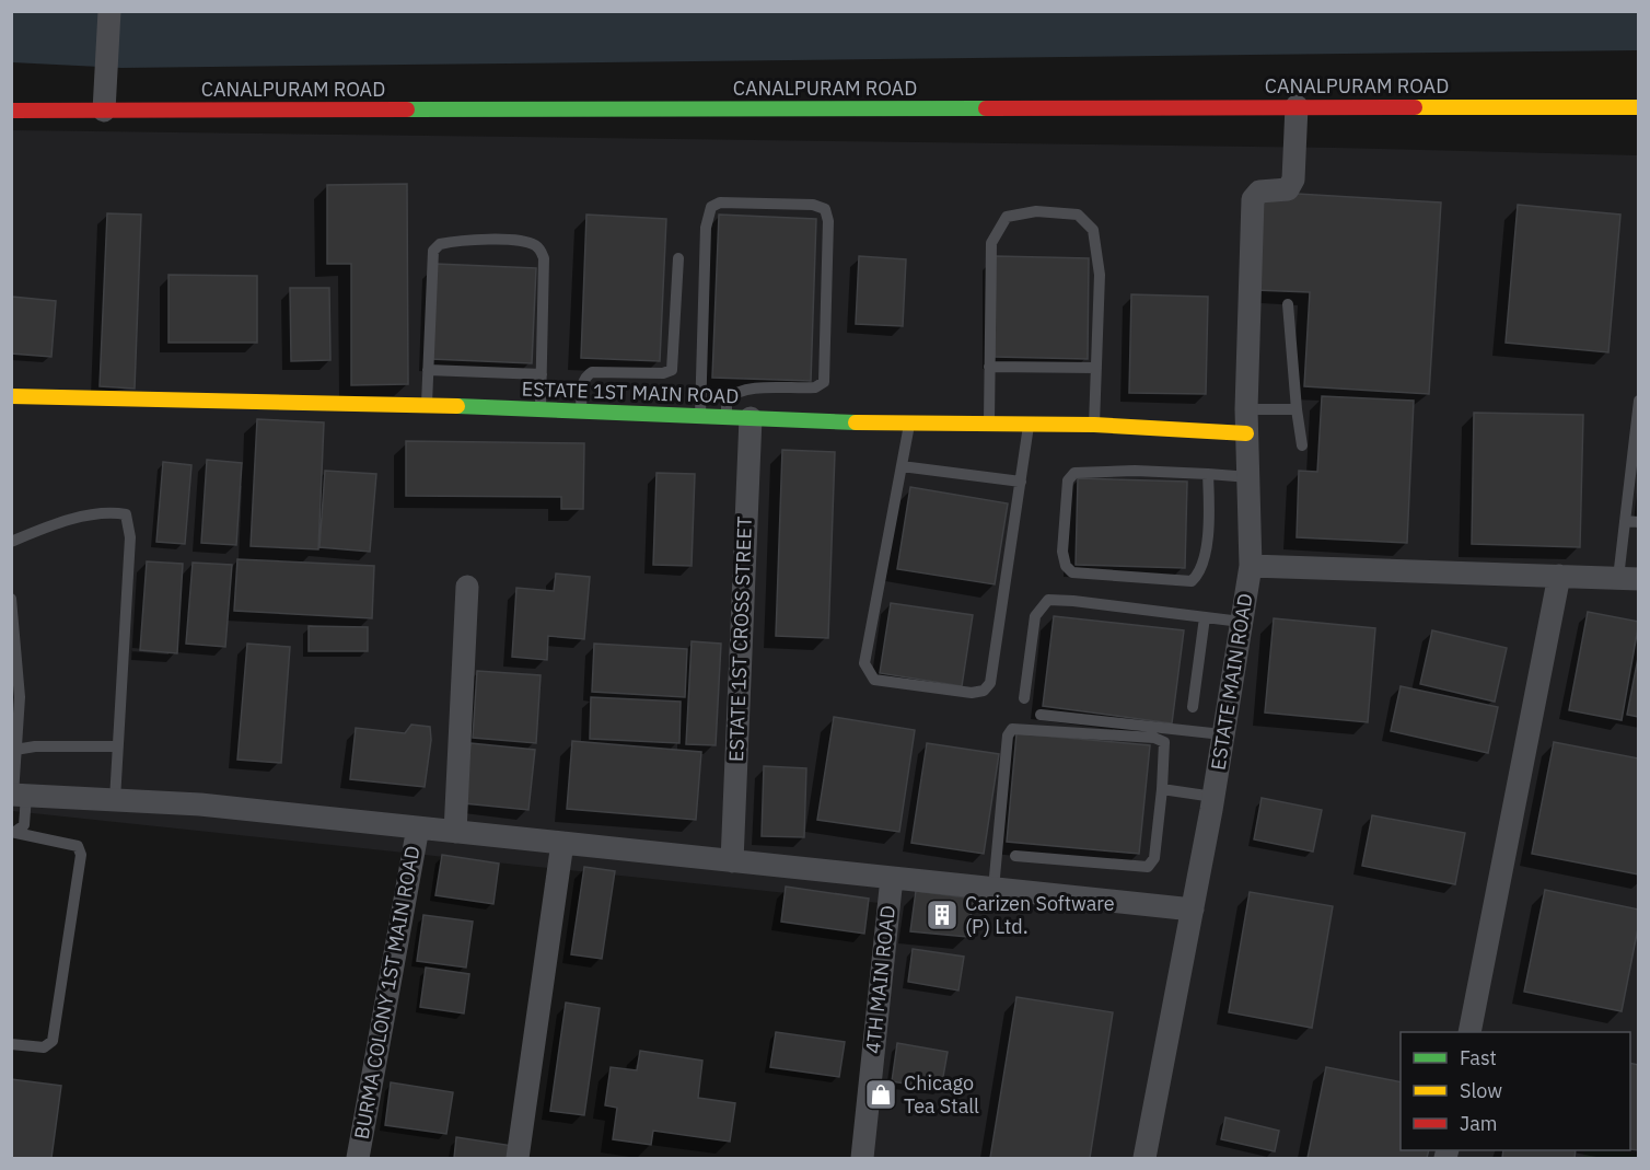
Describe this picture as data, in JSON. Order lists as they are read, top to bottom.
{
  "streets": {
    "street": [
      "CANALPURAM ROAD",
      "ESTATE 1ST MAIN ROAD",
      "ESTATE 1ST CROSS STREET",
      "ESTATE MAIN ROAD",
      "4TH MAIN ROAD",
      "BURMA COLONY 1ST MAIN ROAD"
    ]
  },
  "crossings": [
    ["CANALPURAM ROAD", "ESTATE MAIN ROAD"],
    ["ESTATE 1ST MAIN ROAD", "ESTATE 1ST CROSS STREET"],
    ["ESTATE 1ST MAIN ROAD", "ESTATE MAIN ROAD"]
  ],
  "places": {
    "building": ["Carizen Software (P) Ltd."],
    "shop": ["Chicago Tea Stall"]
  },
  "legend": ["Fast", "Slow", "Jam"]
}
